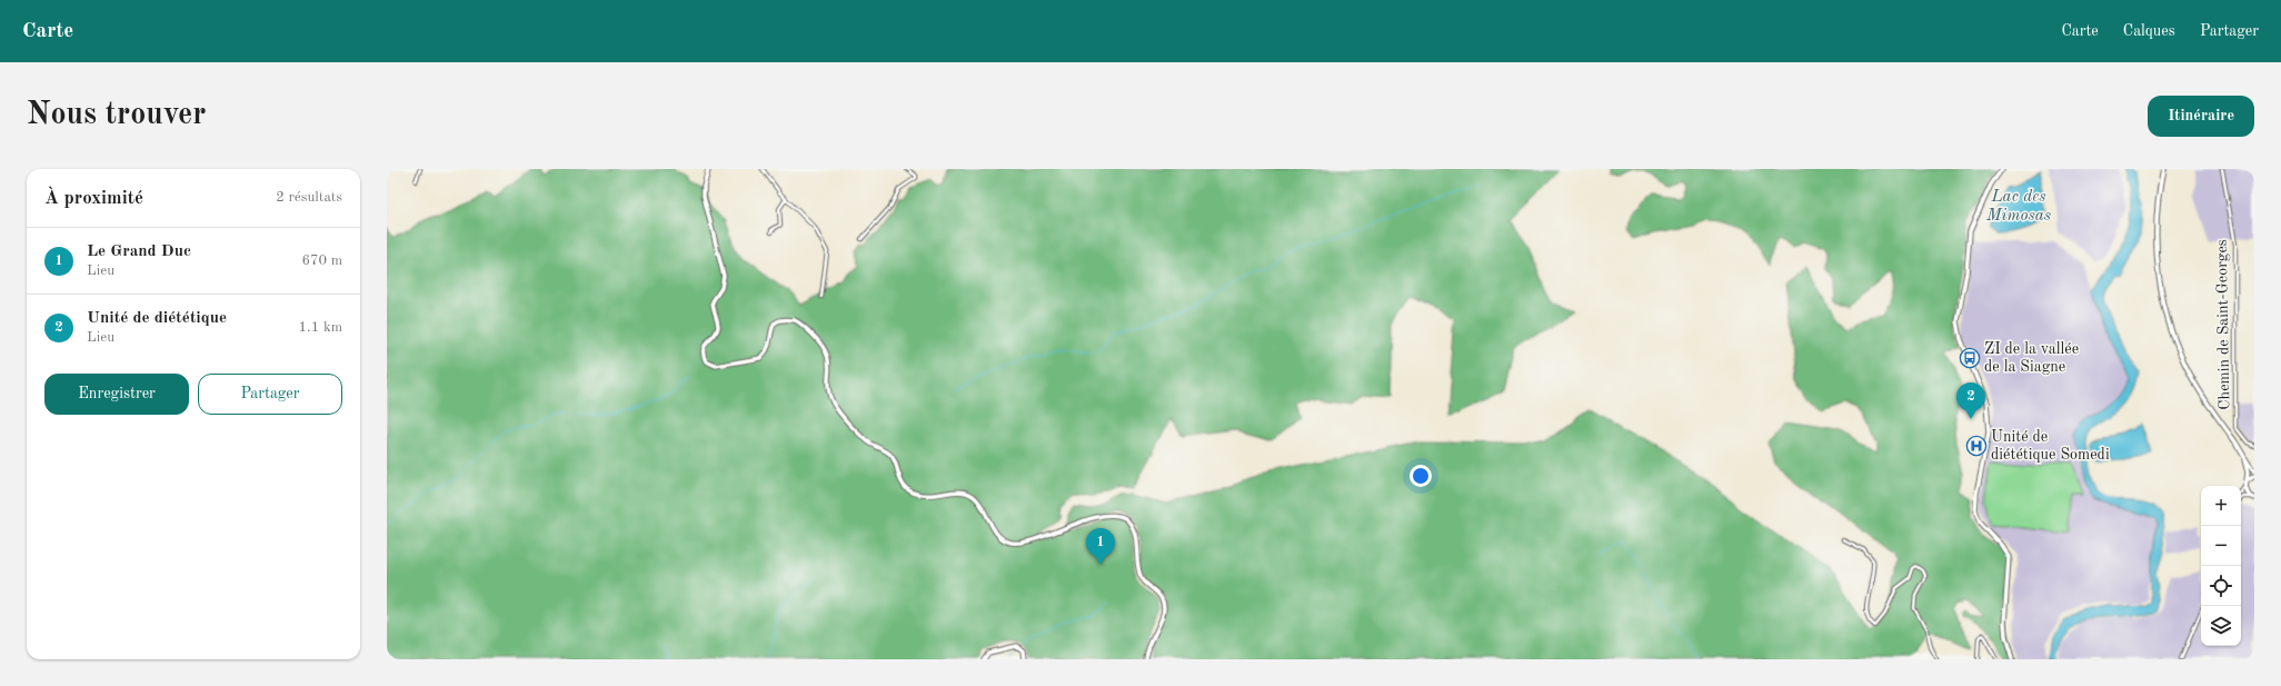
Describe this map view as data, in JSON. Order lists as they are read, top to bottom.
{
  "streets": {
    "street": ["Chemin de Saint-Georges"]
  },
  "water": ["Lac des Mimosas"],
  "places": {
    "bus stop": ["ZI de la vallée de la Siagne"],
    "hospital": ["Unité de diététique Somedi"]
  },
  "page": {
    "header": "Carte",
    "nav": ["Carte", "Calques", "Partager"],
    "buttons": [
      "Itinéraire",
      ["Enregistrer", "Partager"]
    ],
    "title": "Nous trouver",
    "heading": ["À proximité", "2 résultats"],
    "list": [
      {
        "mark": "1",
        "name": "Le Grand Duc",
        "note": "Lieu",
        "value": "670 m"
      },
      {
        "mark": "2",
        "name": "Unité de diététique",
        "note": "Lieu",
        "value": "1.1 km"
      }
    ],
    "pins": ["2", "1"],
    "map_buttons": ["+", "−"]
  }
}
